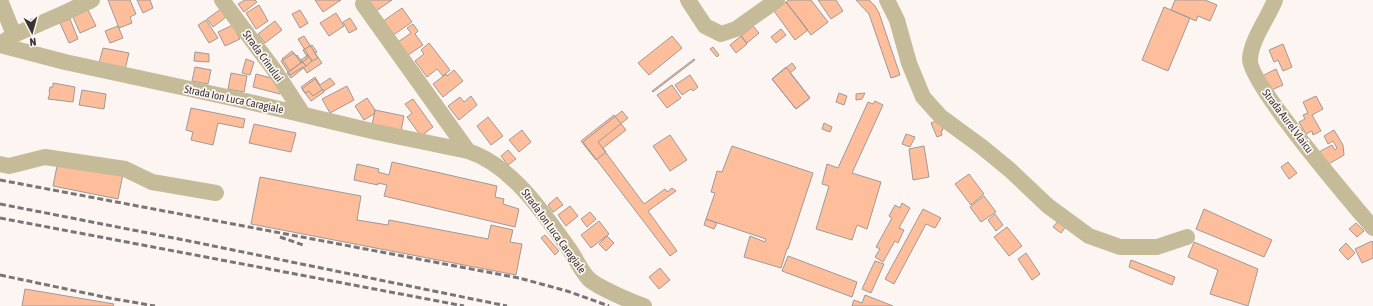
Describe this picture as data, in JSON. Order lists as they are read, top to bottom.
{
  "streets": {
    "street": ["Strada Crinului", "Strada Ion Luca Caragiale", "Strada Aurel Vlaicu"]
  },
  "crossings": [
    ["Strada Crinului", "Strada Ion Luca Caragiale"]
  ],
  "north": "bottom"
}
